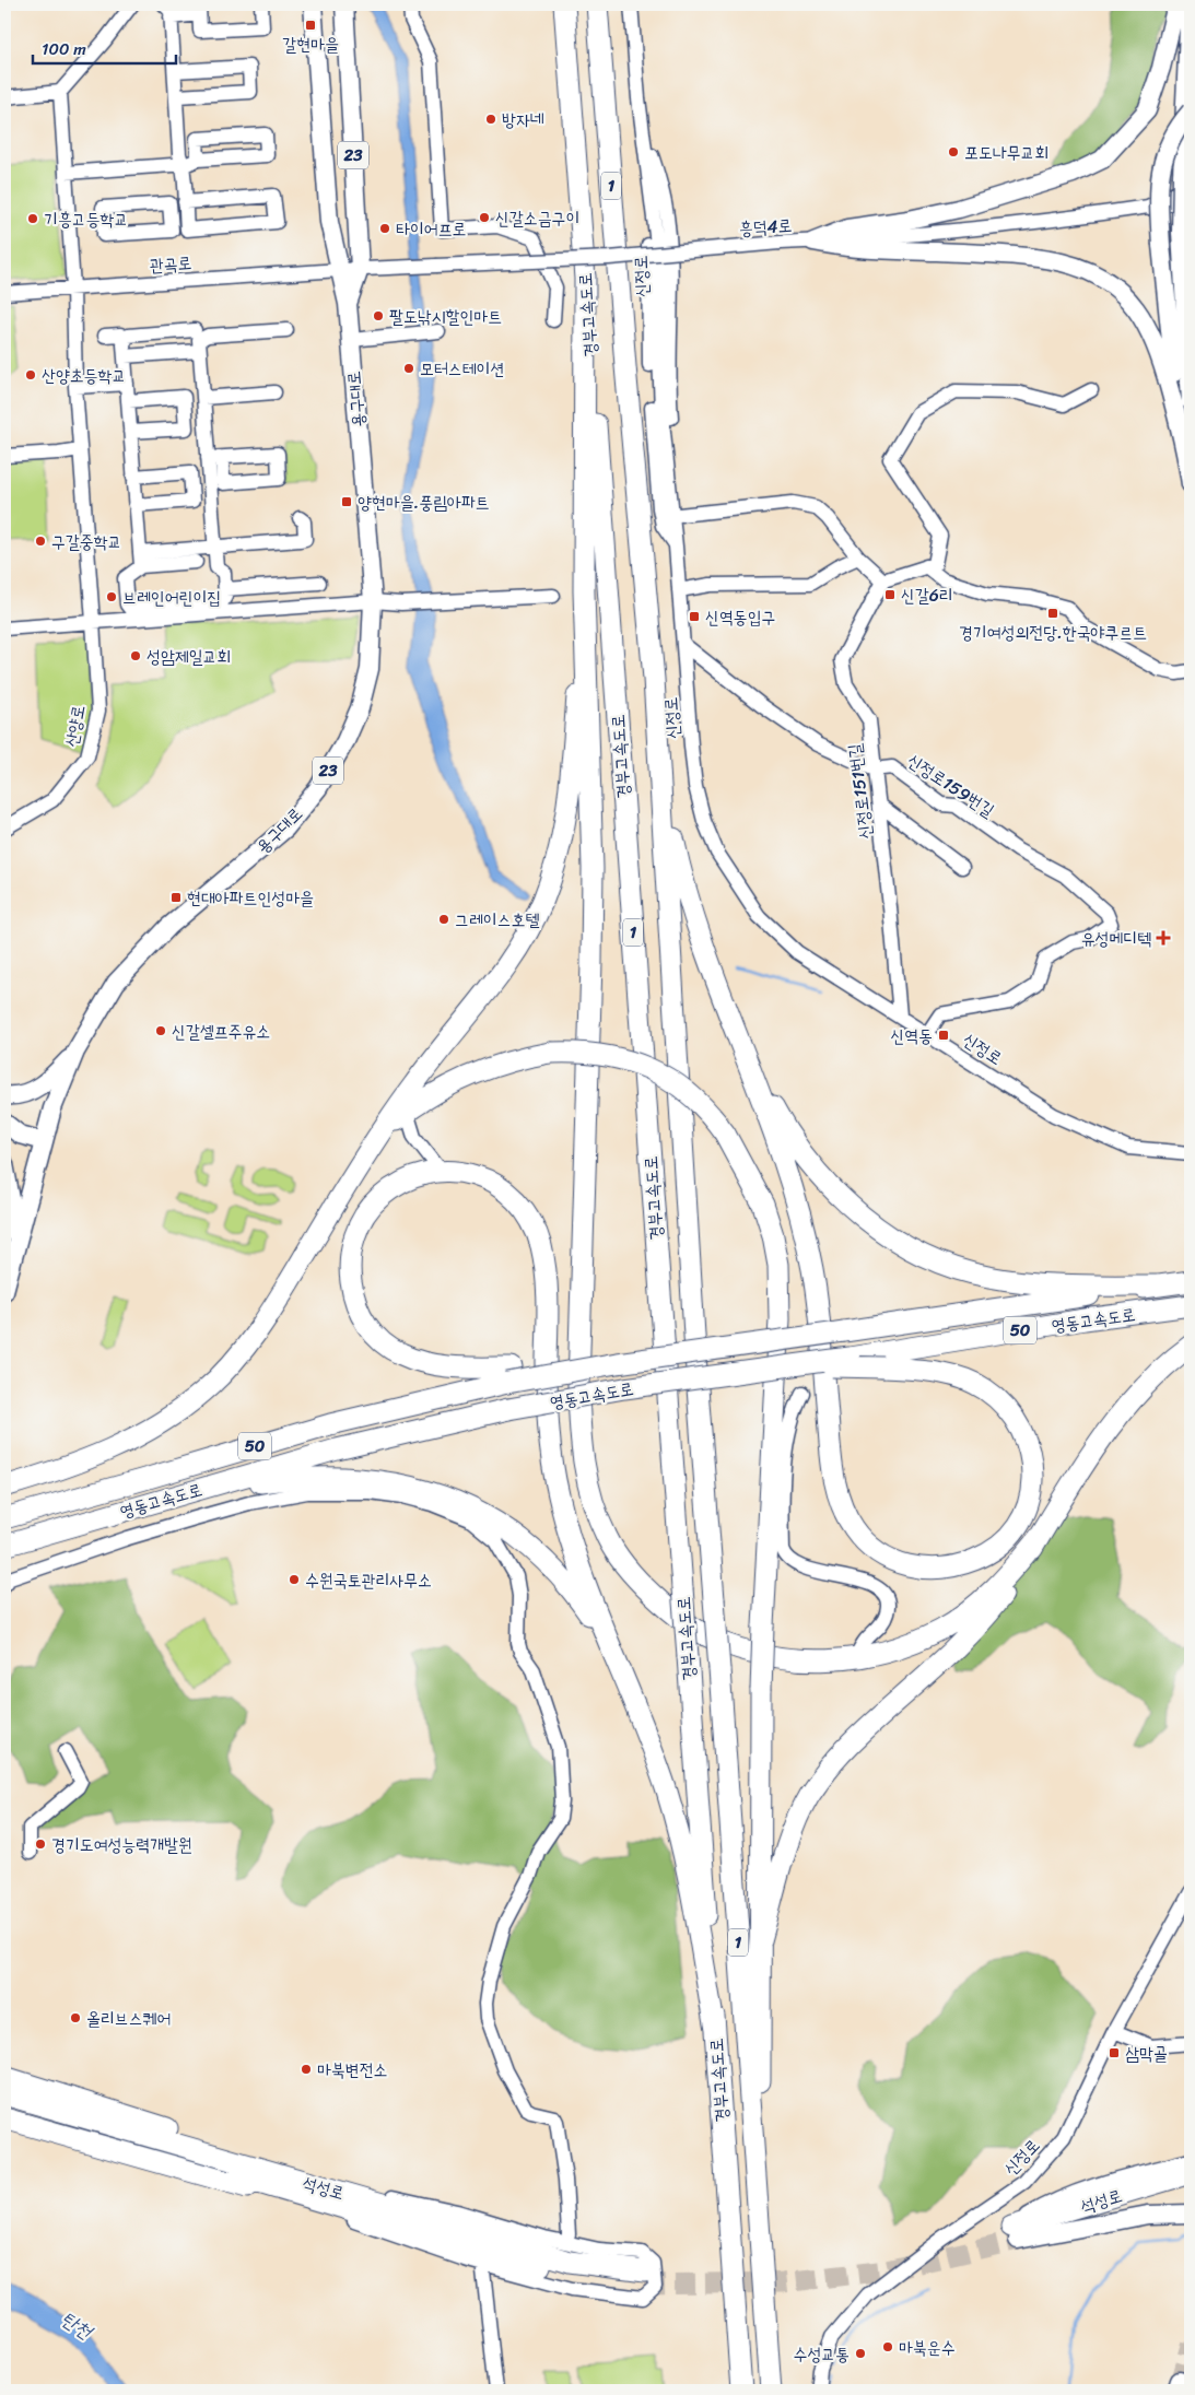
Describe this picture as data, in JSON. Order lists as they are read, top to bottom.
{
  "streets": {
    "highway": [
      "1",
      "경부고속도로",
      "영동고속도로",
      "50",
      "석성로"
    ],
    "main road": ["23", "용구대로"],
    "street": [
      "흥덕4로",
      "관곡로",
      "신정로",
      "산양로",
      "신정로159번길",
      "신정로151번길"
    ]
  },
  "crossings": [
    ["흥덕4로", "관곡로"],
    ["흥덕4로", "용구대로"],
    ["관곡로", "용구대로"],
    ["관곡로", "산양로"],
    ["신정로", "신정로159번길"],
    ["신정로", "신정로151번길"],
    ["신정로159번길", "신정로151번길"]
  ],
  "water": ["탄천"],
  "places": {
    "transit": [
      "갈현마을",
      "양현마을.풍림아파트",
      "신갈6리",
      "경기여성의전당.한국야쿠르트",
      "신역동입구",
      "현대아파트인성마을",
      "신역동",
      "삼막골"
    ],
    "other": [
      "방자네",
      "포도나무교회",
      "신갈소금구이",
      "기흥고등학교",
      "타이어프로",
      "팔도낚시할인마트",
      "모터스테이션",
      "산양초등학교",
      "구갈중학교",
      "브레인어린이집",
      "성암제일교회",
      "그레이스호텔",
      "신갈셀프주유소",
      "수원국토관리사무소",
      "경기도여성능력개발원",
      "올리브스퀘어",
      "마북변전소",
      "마북운수",
      "수성교통"
    ],
    "health": ["유성메디텍"]
  },
  "scale_bar": "100 m"
}
